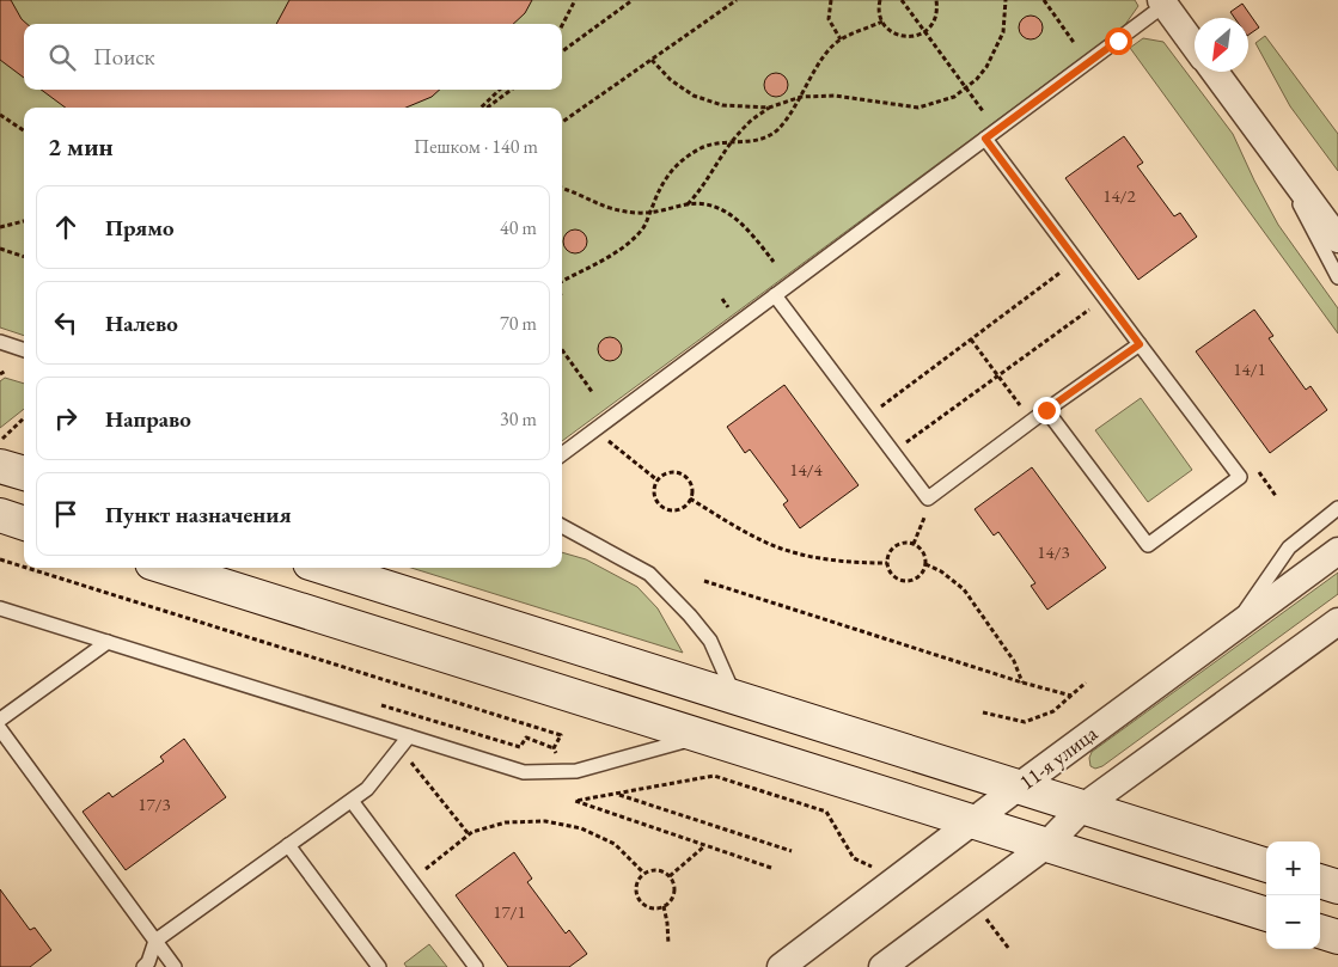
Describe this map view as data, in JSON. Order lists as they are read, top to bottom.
{
  "streets": {
    "street": ["11-я улица"]
  },
  "house_numbers": [
    "14/2",
    "14/1",
    "14/4",
    "14/3",
    "17/3",
    "17/1"
  ],
  "north": "bottom left",
  "page": {
    "search": "Поиск",
    "heading": ["2 мин", "Пешком · 140 m"],
    "list": [
      ["Прямо", "40 m"],
      ["Налево", "70 m"],
      ["Направо", "30 m"],
      "Пункт назначения"
    ],
    "map_buttons": ["+", "−"]
  }
}
